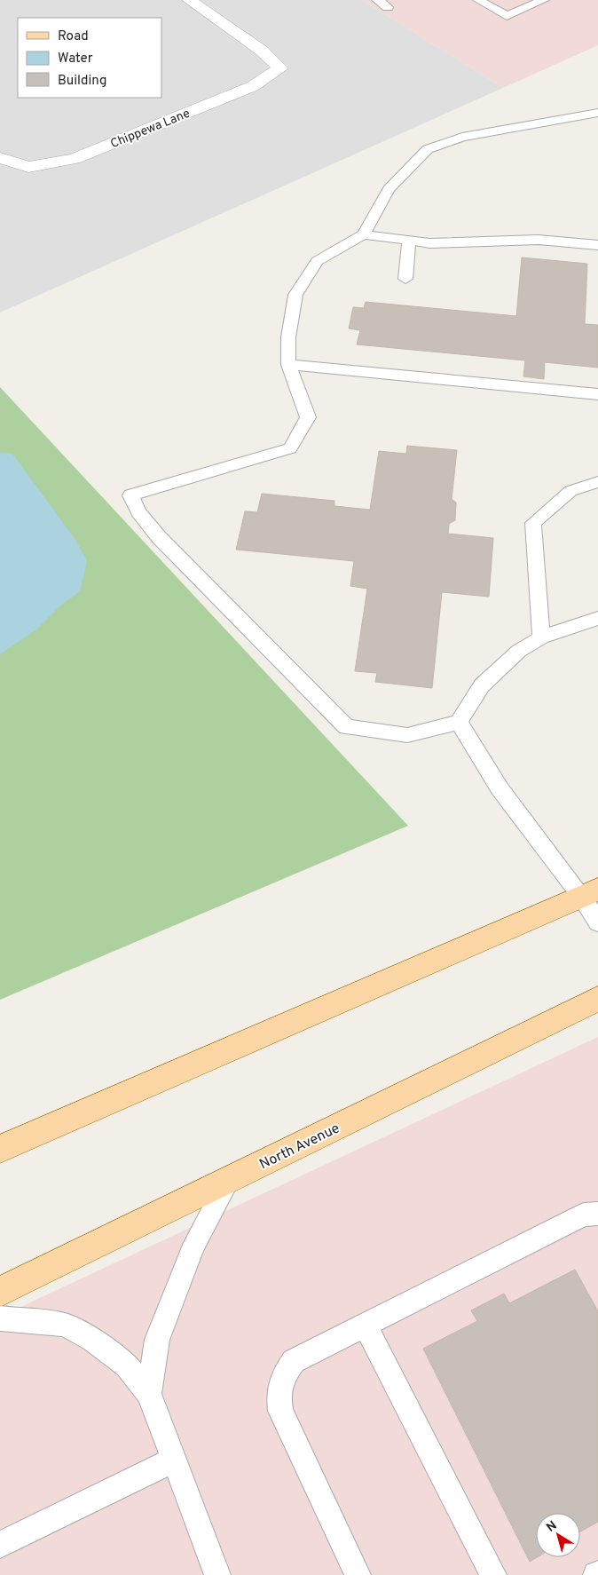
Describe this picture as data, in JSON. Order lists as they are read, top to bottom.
{
  "streets": {
    "main road": ["North Avenue"],
    "street": ["Chippewa Lane"]
  },
  "legend": ["Road", "Water", "Building"],
  "north": "top left"
}
